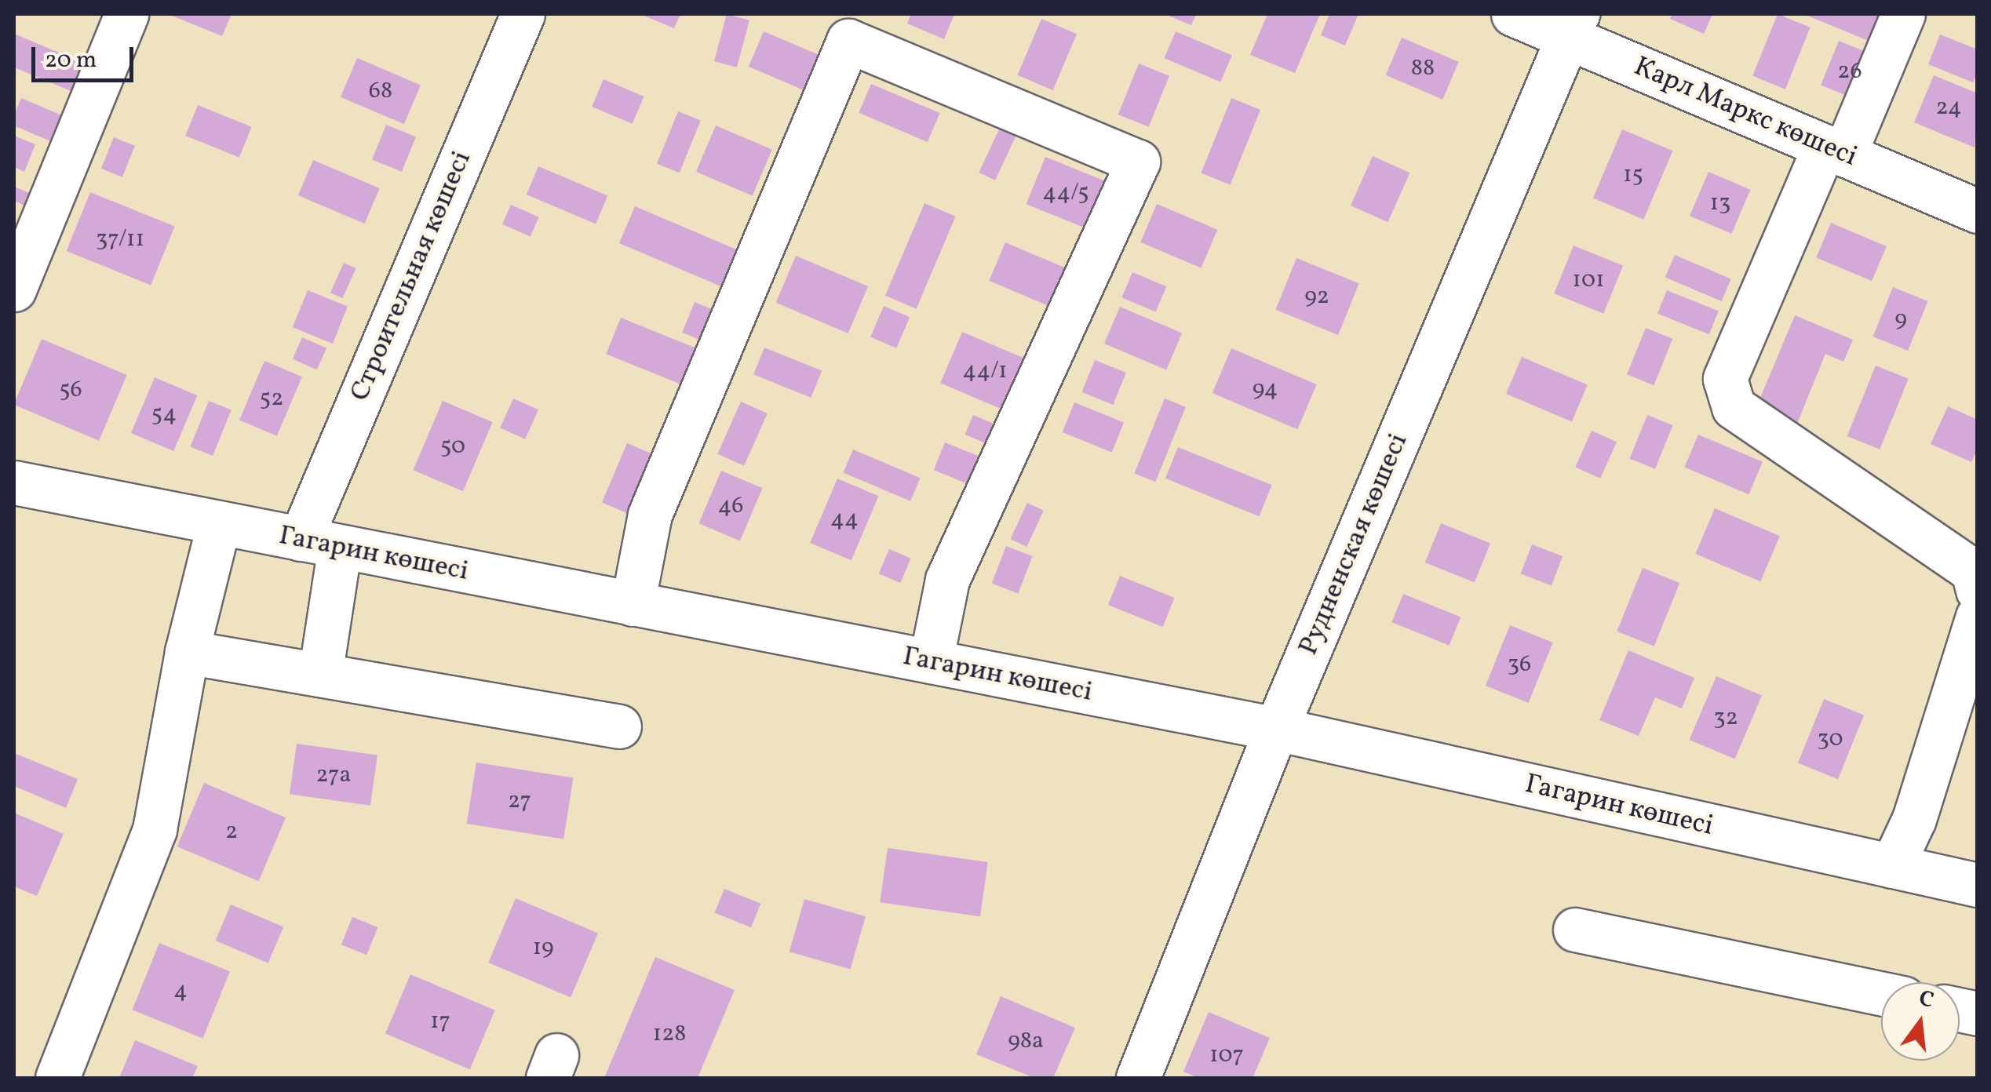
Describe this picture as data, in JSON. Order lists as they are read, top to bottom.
{
  "streets": {
    "street": [
      "Карл Маркс көшесі",
      "Строительная көшесі",
      "Рудненская көшесі",
      "Гагарин көшесі"
    ]
  },
  "crossings": [
    ["Карл Маркс көшесі", "Рудненская көшесі"],
    ["Строительная көшесі", "Гагарин көшесі"],
    ["Рудненская көшесі", "Гагарин көшесі"]
  ],
  "house_numbers": [
    "88",
    "26",
    "68",
    "24",
    "15",
    "44/5",
    "13",
    "37/11",
    "101",
    "92",
    "9",
    "44/1",
    "94",
    "56",
    "52",
    "54",
    "50",
    "46",
    "44",
    "36",
    "32",
    "30",
    "27а",
    "27",
    "2",
    "19",
    "4",
    "17",
    "128",
    "98а",
    "107"
  ],
  "scale_bar": "20 m",
  "north": "top"
}
